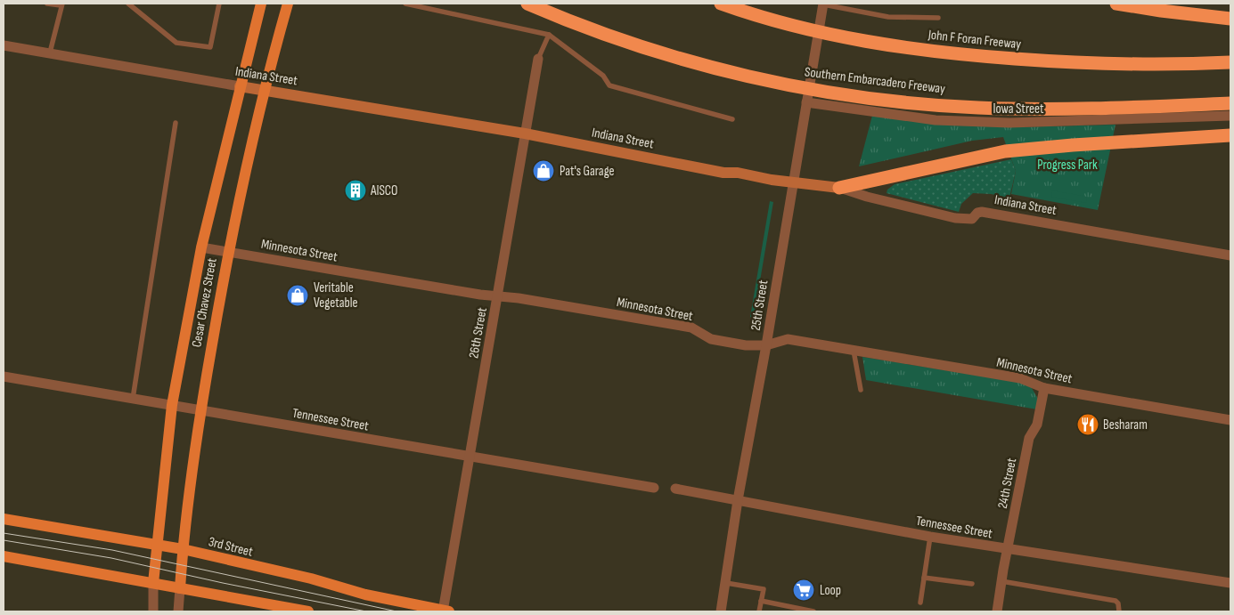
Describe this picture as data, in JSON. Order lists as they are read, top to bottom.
{
  "streets": {
    "highway": ["John F Foran Freeway", "Southern Embarcadero Freeway"],
    "main road": ["Indiana Street", "Cesar Chavez Street", "3rd Street"],
    "street": [
      "Iowa Street",
      "Minnesota Street",
      "25th Street",
      "26th Street",
      "Tennessee Street",
      "24th Street"
    ]
  },
  "crossings": [
    ["Indiana Street", "Cesar Chavez Street"],
    ["Indiana Street", "25th Street"],
    ["Indiana Street", "26th Street"],
    ["Iowa Street", "25th Street"],
    ["Minnesota Street", "Cesar Chavez Street"],
    ["Minnesota Street", "25th Street"],
    ["Minnesota Street", "26th Street"],
    ["Minnesota Street", "24th Street"],
    ["Cesar Chavez Street", "Tennessee Street"],
    ["Cesar Chavez Street", "3rd Street"],
    ["25th Street", "Tennessee Street"],
    ["26th Street", "Tennessee Street"],
    ["26th Street", "3rd Street"],
    ["Tennessee Street", "24th Street"]
  ],
  "parks": ["Progress Park"],
  "places": {
    "shop": ["Pat's Garage", "Veritable Vegetable"],
    "building": ["AISCO"],
    "restaurant": ["Besharam"],
    "supermarket": ["Loop"]
  }
}
